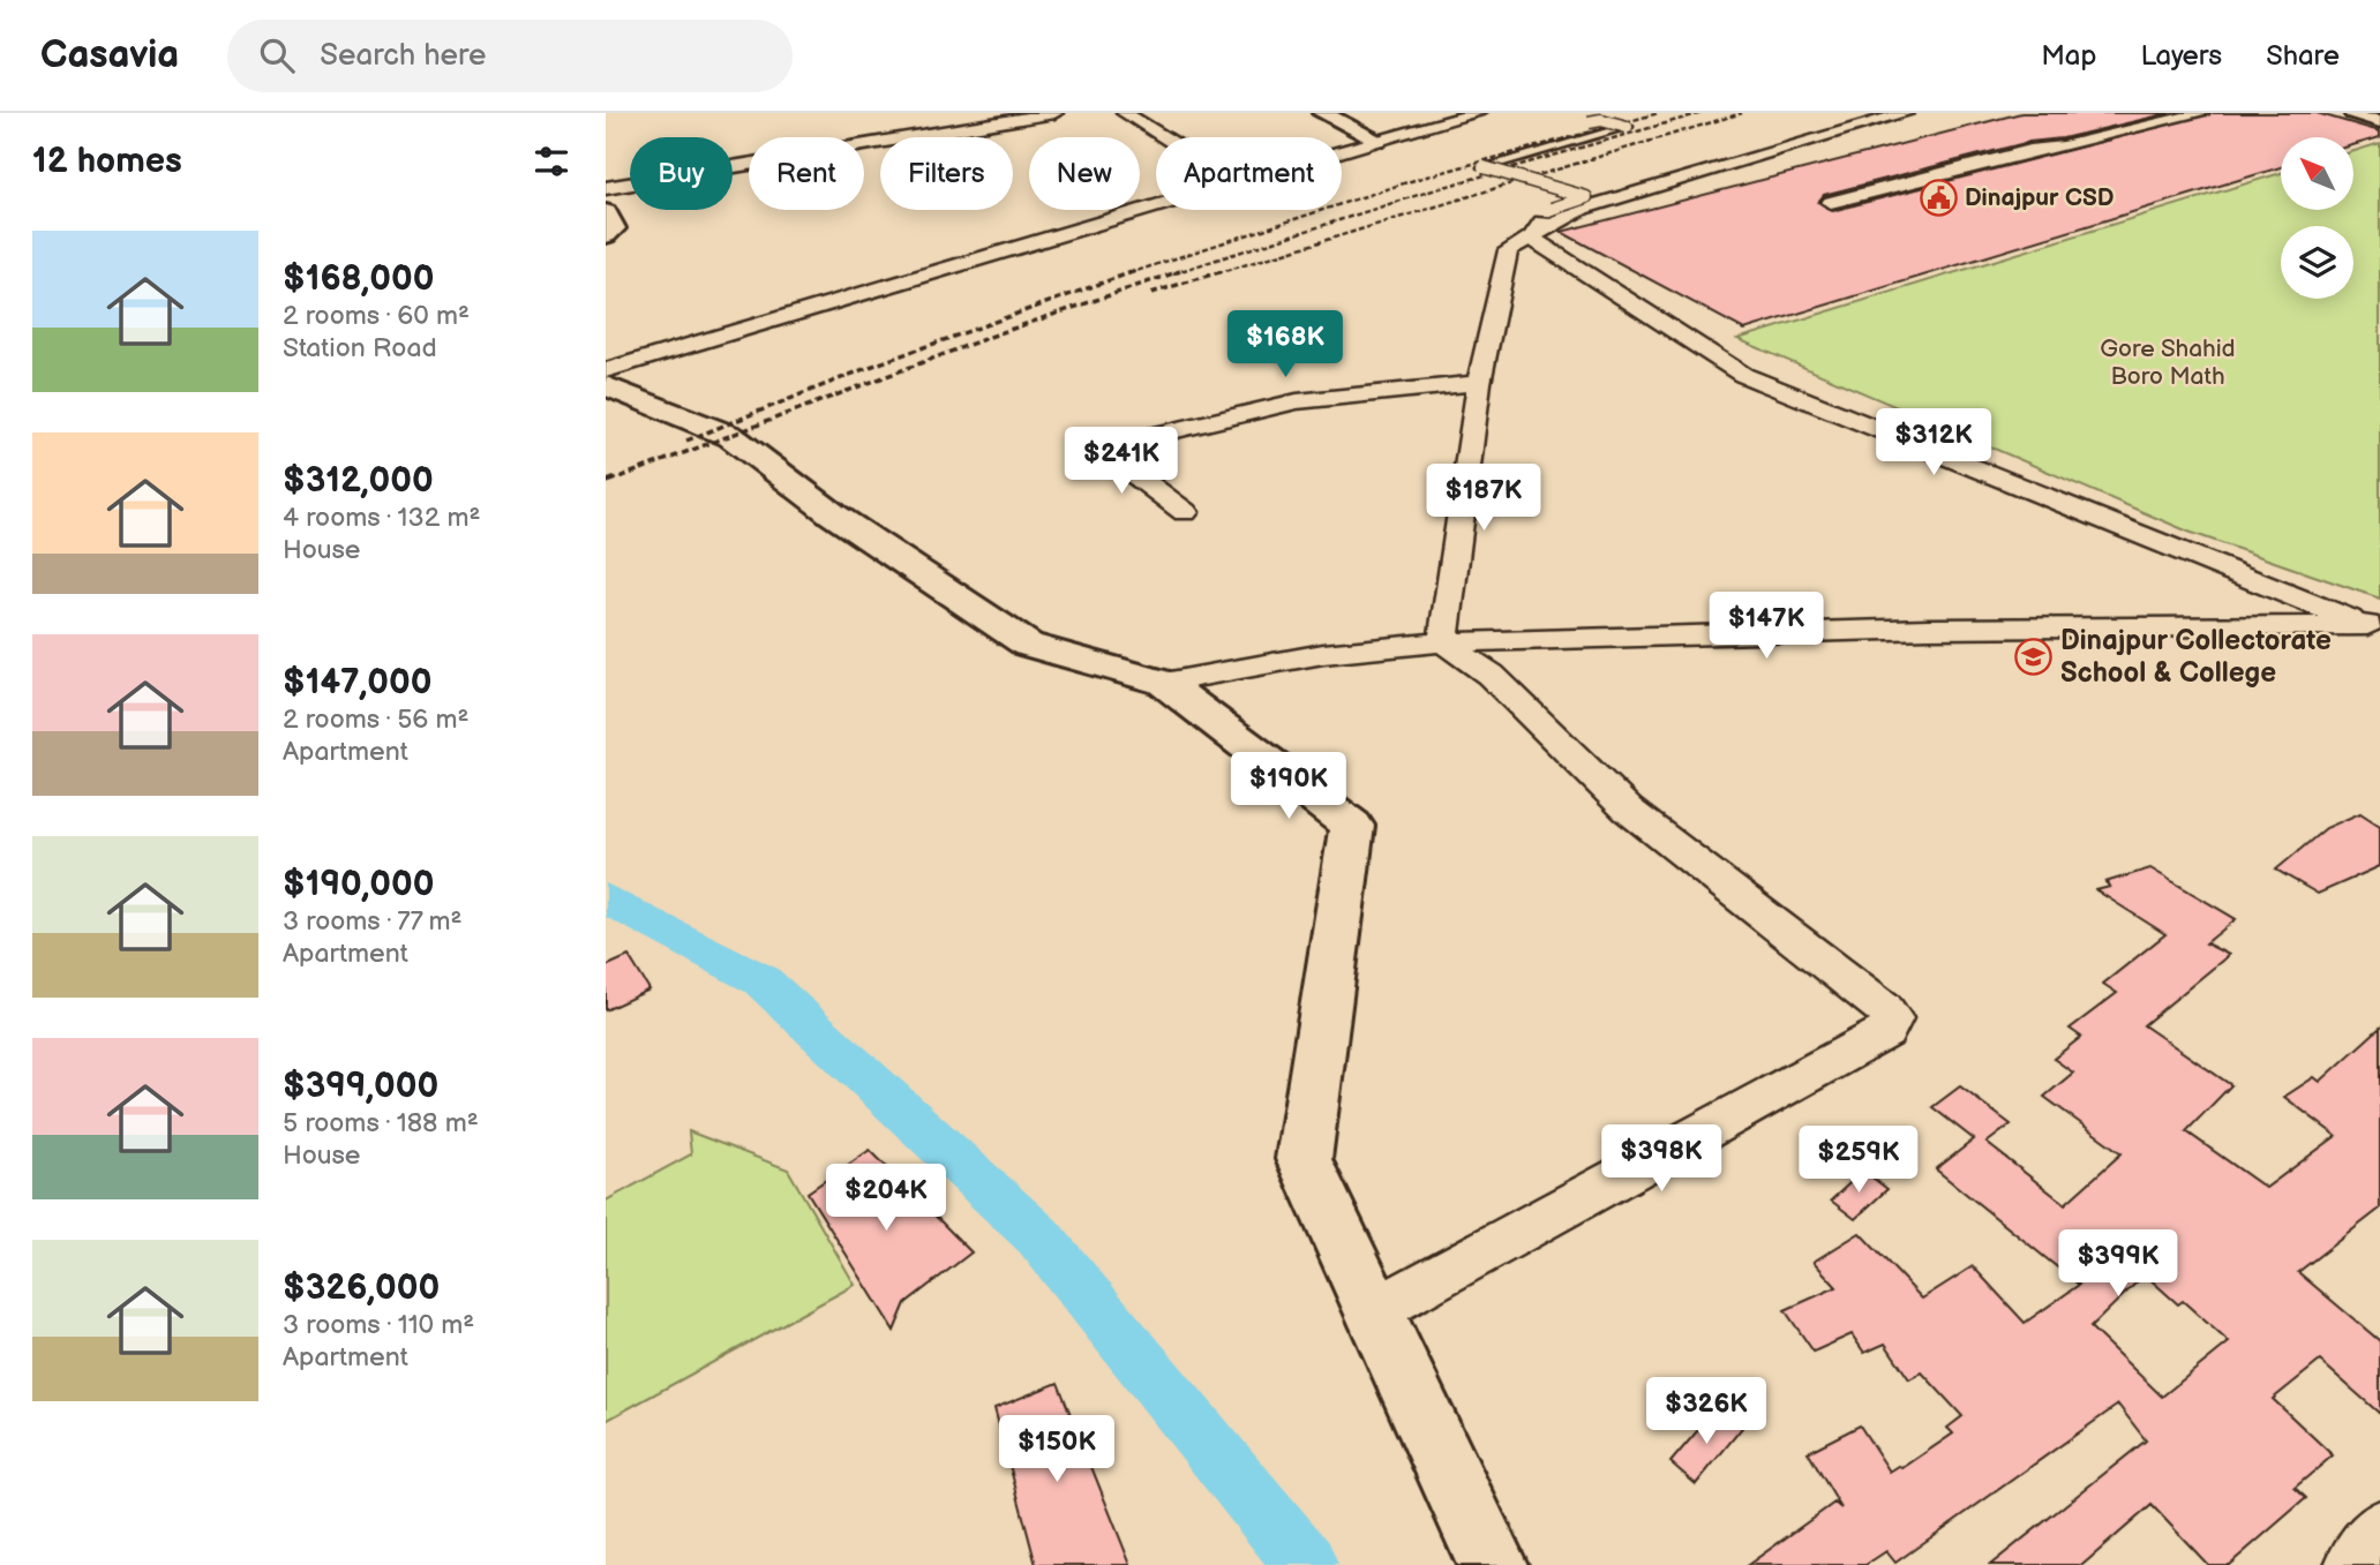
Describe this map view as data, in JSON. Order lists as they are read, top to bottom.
{
  "parks": ["Gore Shahid Boro Math"],
  "places": {
    "public building": ["Dinajpur CSD"],
    "school or university": ["Dinajpur Collectorate School & College"]
  },
  "north": "top left",
  "page": {
    "header": "Casavia",
    "search": "Search here",
    "nav": ["Map", "Layers", "Share"],
    "heading": "12 homes",
    "chip": [
      "Buy",
      "Rent",
      "Filters",
      "New",
      "Apartment"
    ],
    "list": [
      {
        "name": "$168,000",
        "note": "2 rooms · 60 m² · Station Road"
      },
      {
        "name": "$312,000",
        "note": "4 rooms · 132 m² · House"
      },
      {
        "name": "$147,000",
        "note": "2 rooms · 56 m² · Apartment"
      },
      {
        "name": "$190,000",
        "note": "3 rooms · 77 m² · Apartment"
      },
      {
        "name": "$399,000",
        "note": "5 rooms · 188 m² · House"
      },
      {
        "name": "$326,000",
        "note": "3 rooms · 110 m² · Apartment"
      }
    ],
    "price": [
      "$168K",
      "$312K",
      "$241K",
      "$187K",
      "$147K",
      "$190K",
      "$398K",
      "$259K",
      "$204K",
      "$399K",
      "$326K",
      "$150K"
    ]
  }
}
